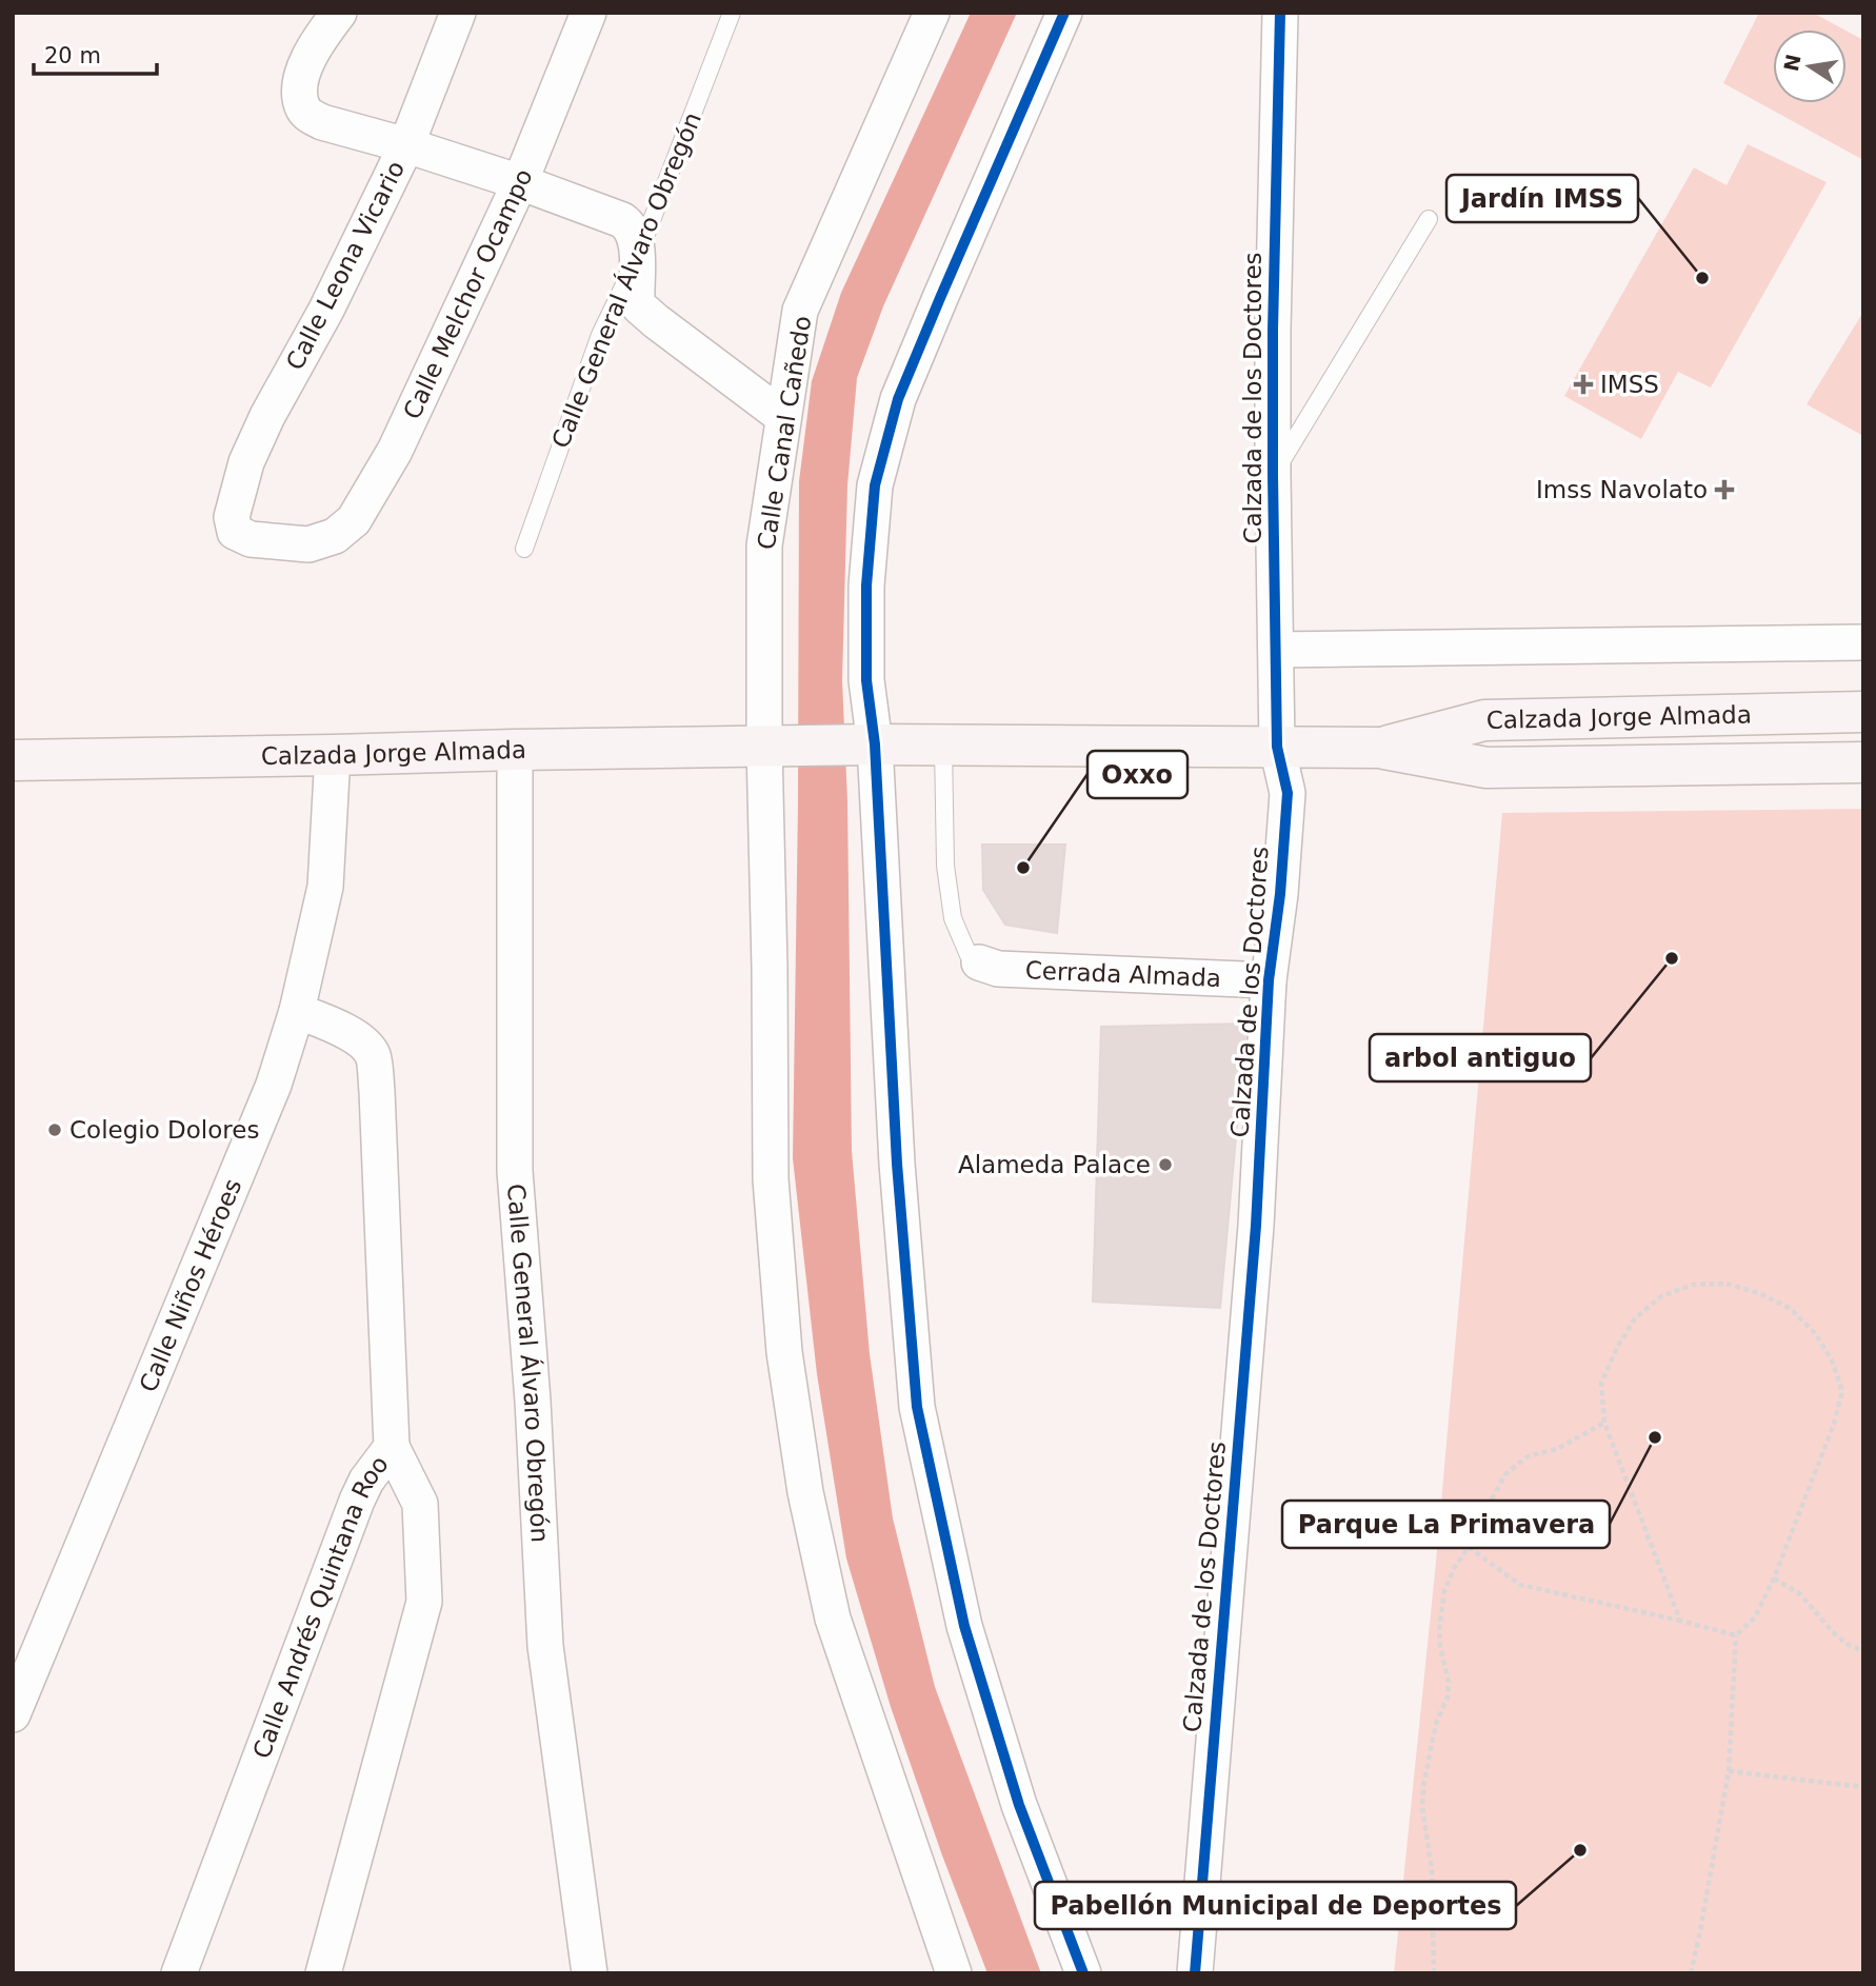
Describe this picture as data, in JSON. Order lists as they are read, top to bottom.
{
  "streets": {
    "street": [
      "Calle Leona Vicario",
      "Calle General Álvaro Obregón",
      "Calle Melchor Ocampo",
      "Calzada de los Doctores",
      "Calle Canal Cañedo",
      "Calzada Jorge Almada",
      "Cerrada Almada",
      "Calle Niños Héroes",
      "Calle Andrés Quintana Roo"
    ]
  },
  "crossings": [
    ["Calle Leona Vicario", "Calle Melchor Ocampo"],
    ["Calle General Álvaro Obregón", "Calzada Jorge Almada"],
    ["Calzada de los Doctores", "Calzada Jorge Almada"],
    ["Calzada de los Doctores", "Cerrada Almada"],
    ["Calle Canal Cañedo", "Calzada Jorge Almada"],
    ["Calzada Jorge Almada", "Calle Niños Héroes"],
    ["Calle Niños Héroes", "Calle Andrés Quintana Roo"]
  ],
  "places": {
    "other": [
      "Jardín IMSS",
      "Oxxo",
      "arbol antiguo",
      "Colegio Dolores",
      "Alameda Palace",
      "Parque La Primavera",
      "Pabellón Municipal de Deportes"
    ],
    "health": ["IMSS", "Imss Navolato"]
  },
  "scale_bar": "20 m",
  "north": "left"
}
